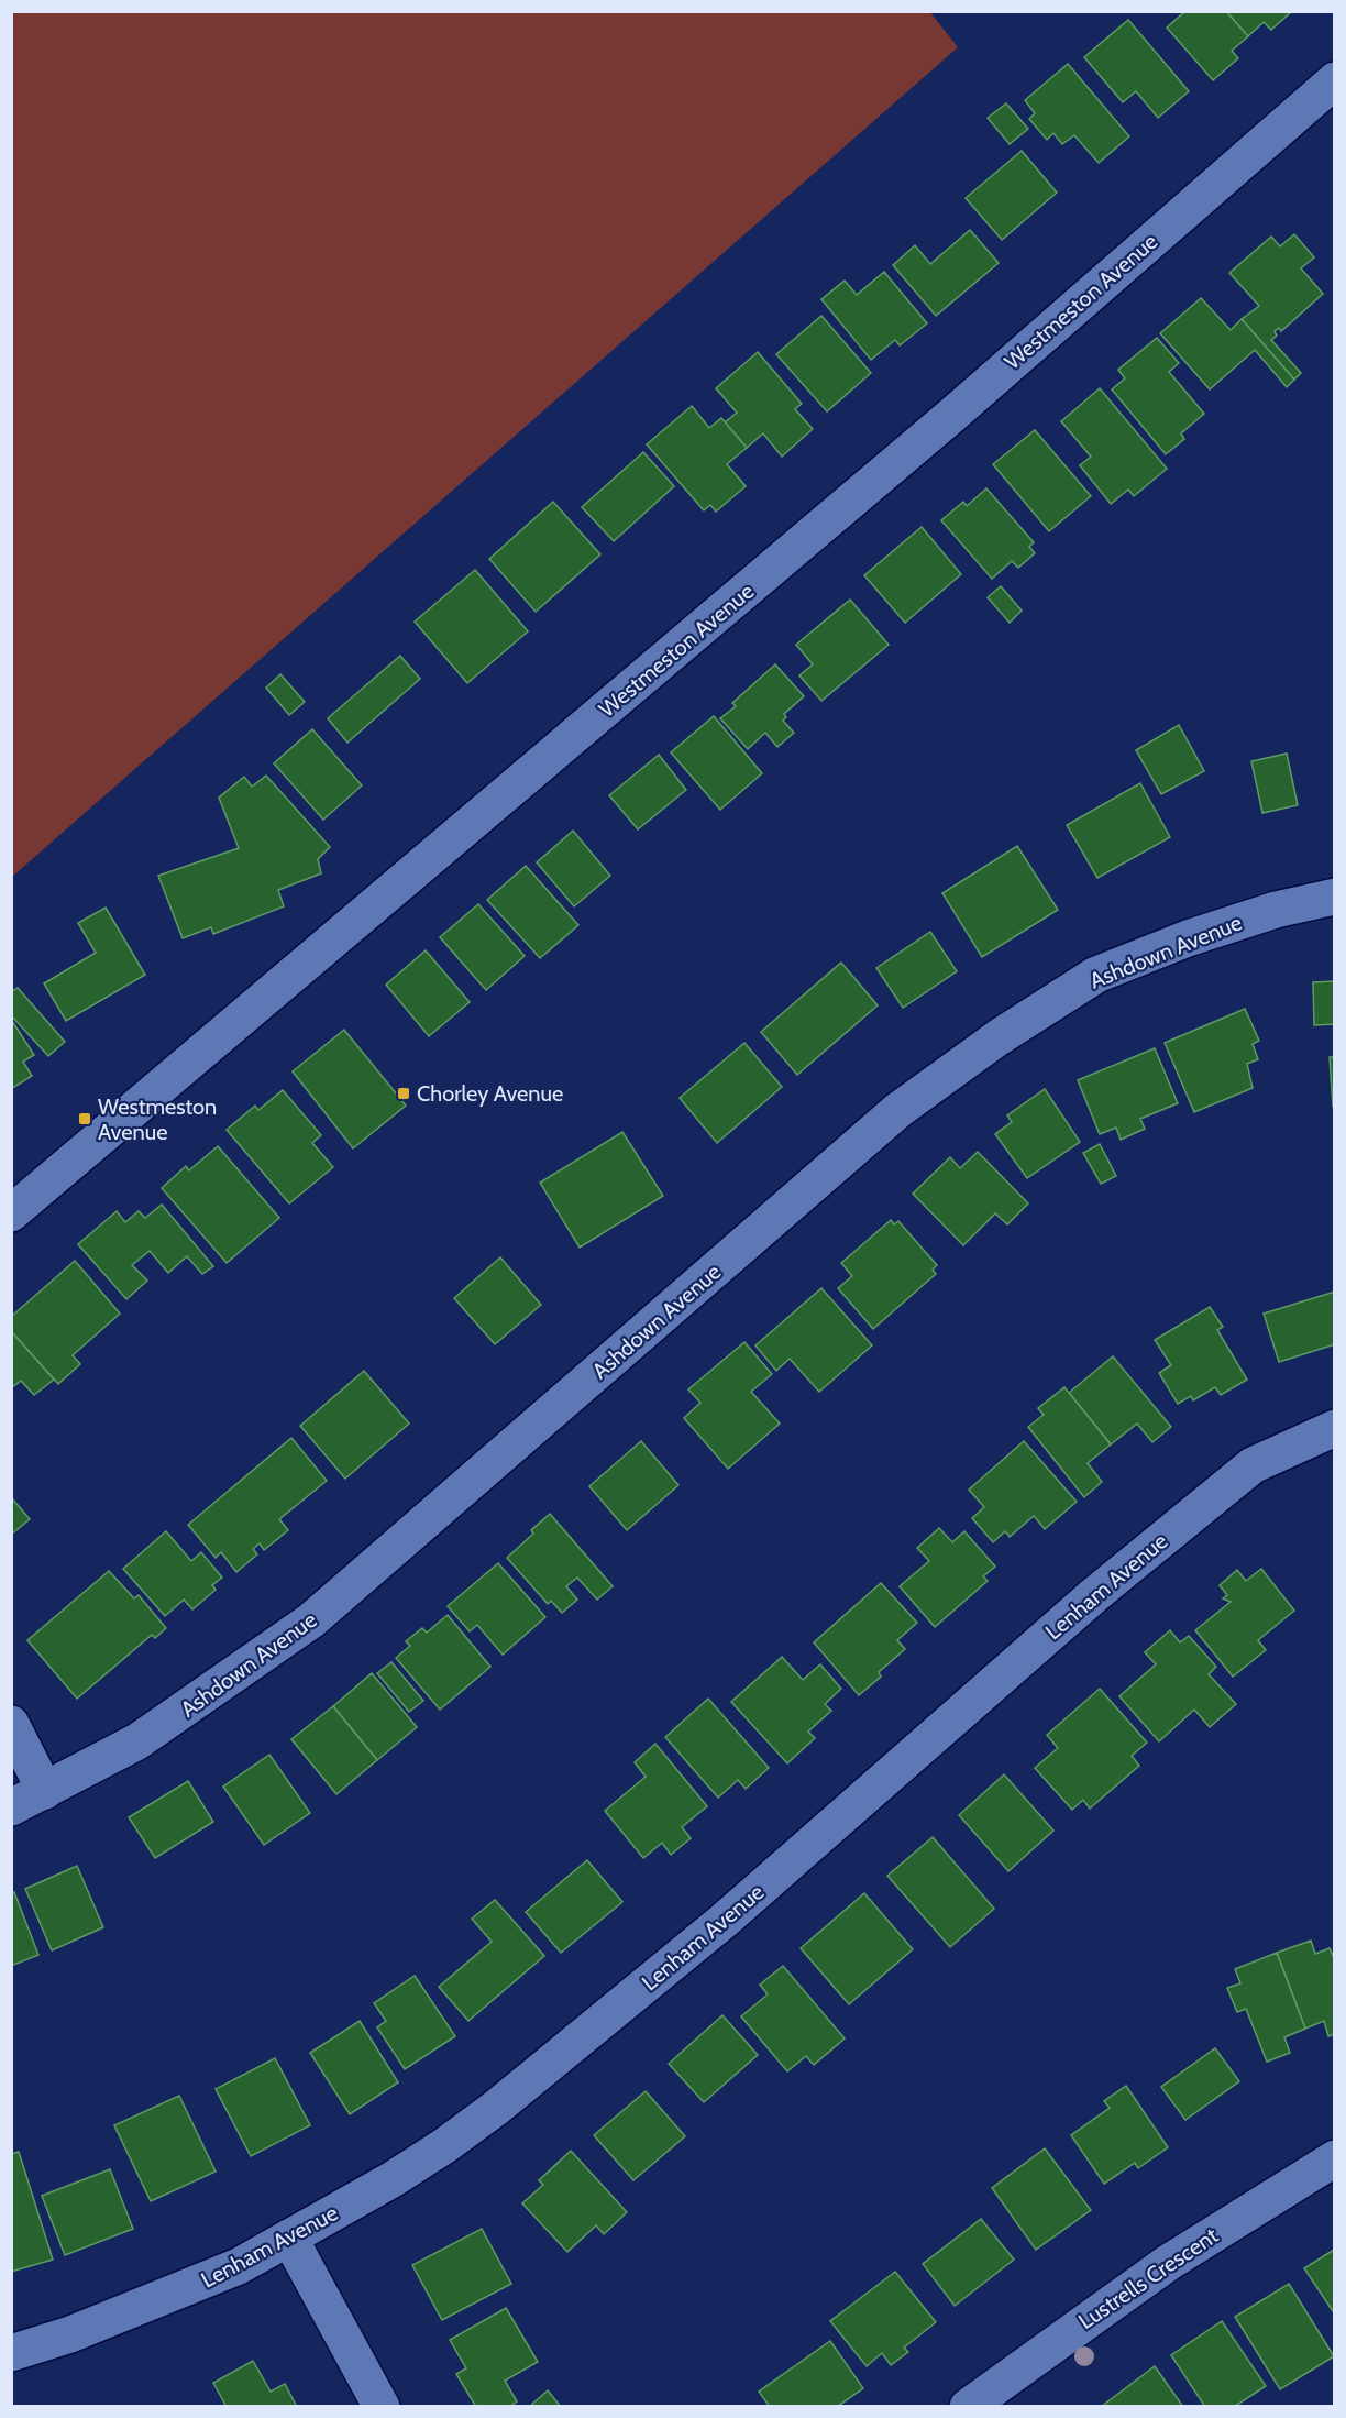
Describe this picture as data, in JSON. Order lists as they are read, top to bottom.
{
  "streets": {
    "street": [
      "Westmeston Avenue",
      "Ashdown Avenue",
      "Lenham Avenue",
      "Lustrells Crescent"
    ]
  },
  "places": {
    "transit": ["Chorley Avenue", "Westmeston Avenue"]
  }
}
